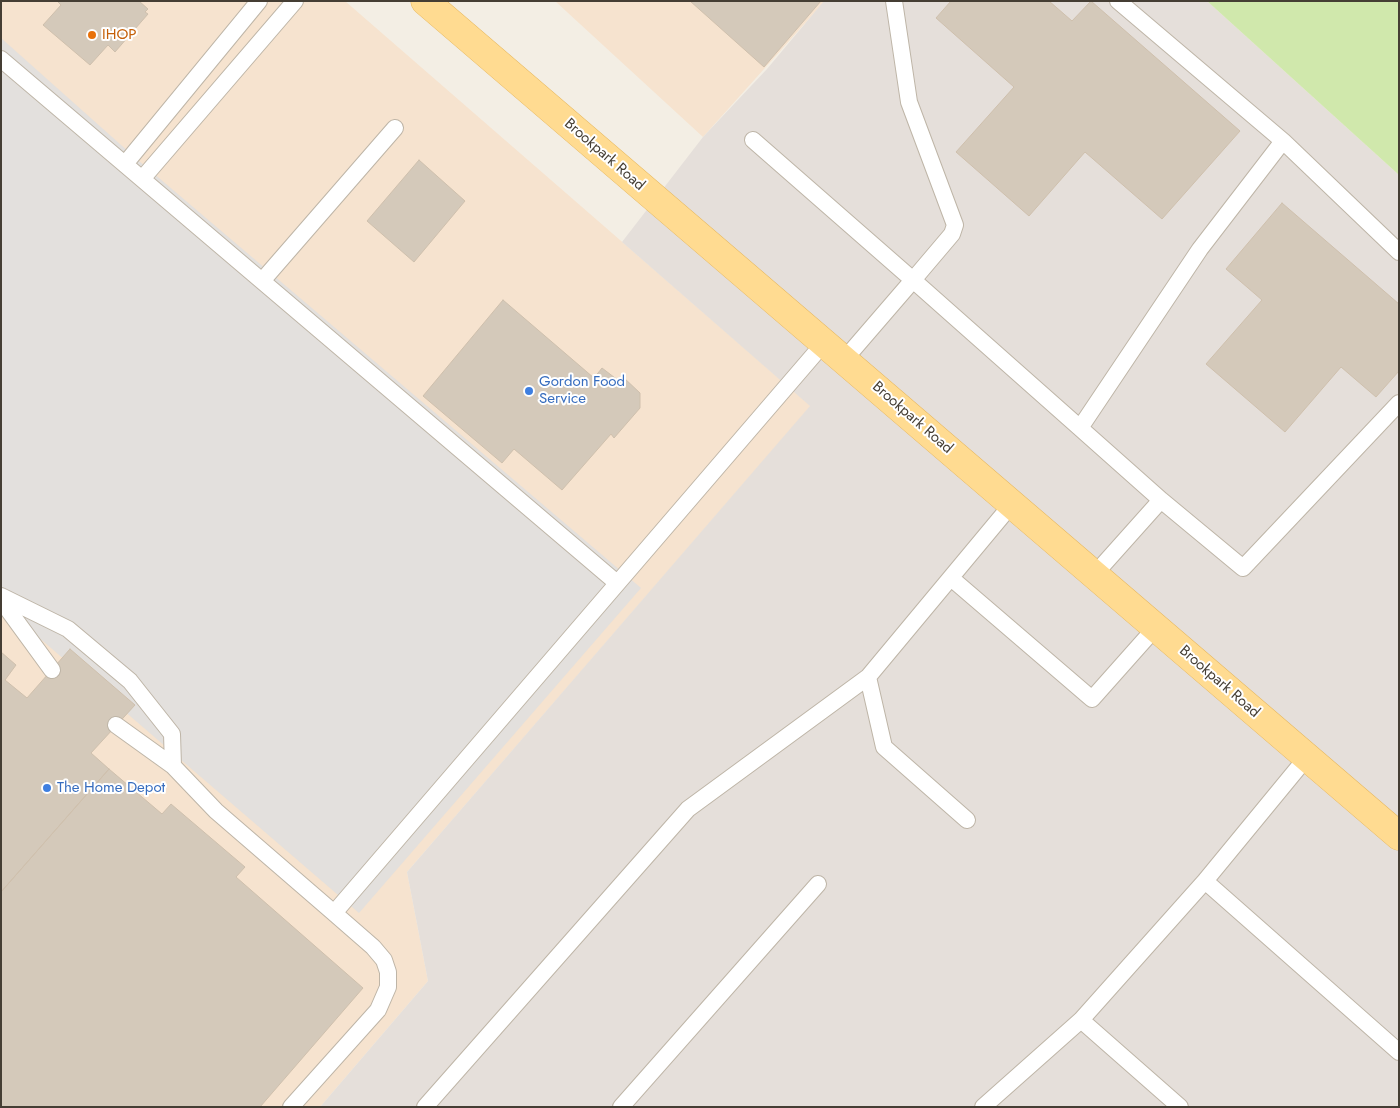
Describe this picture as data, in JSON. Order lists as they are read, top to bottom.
{
  "streets": {
    "main road": ["Brookpark Road"]
  },
  "places": ["IHOP", "Gordon Food Service", "The Home Depot"]
}
